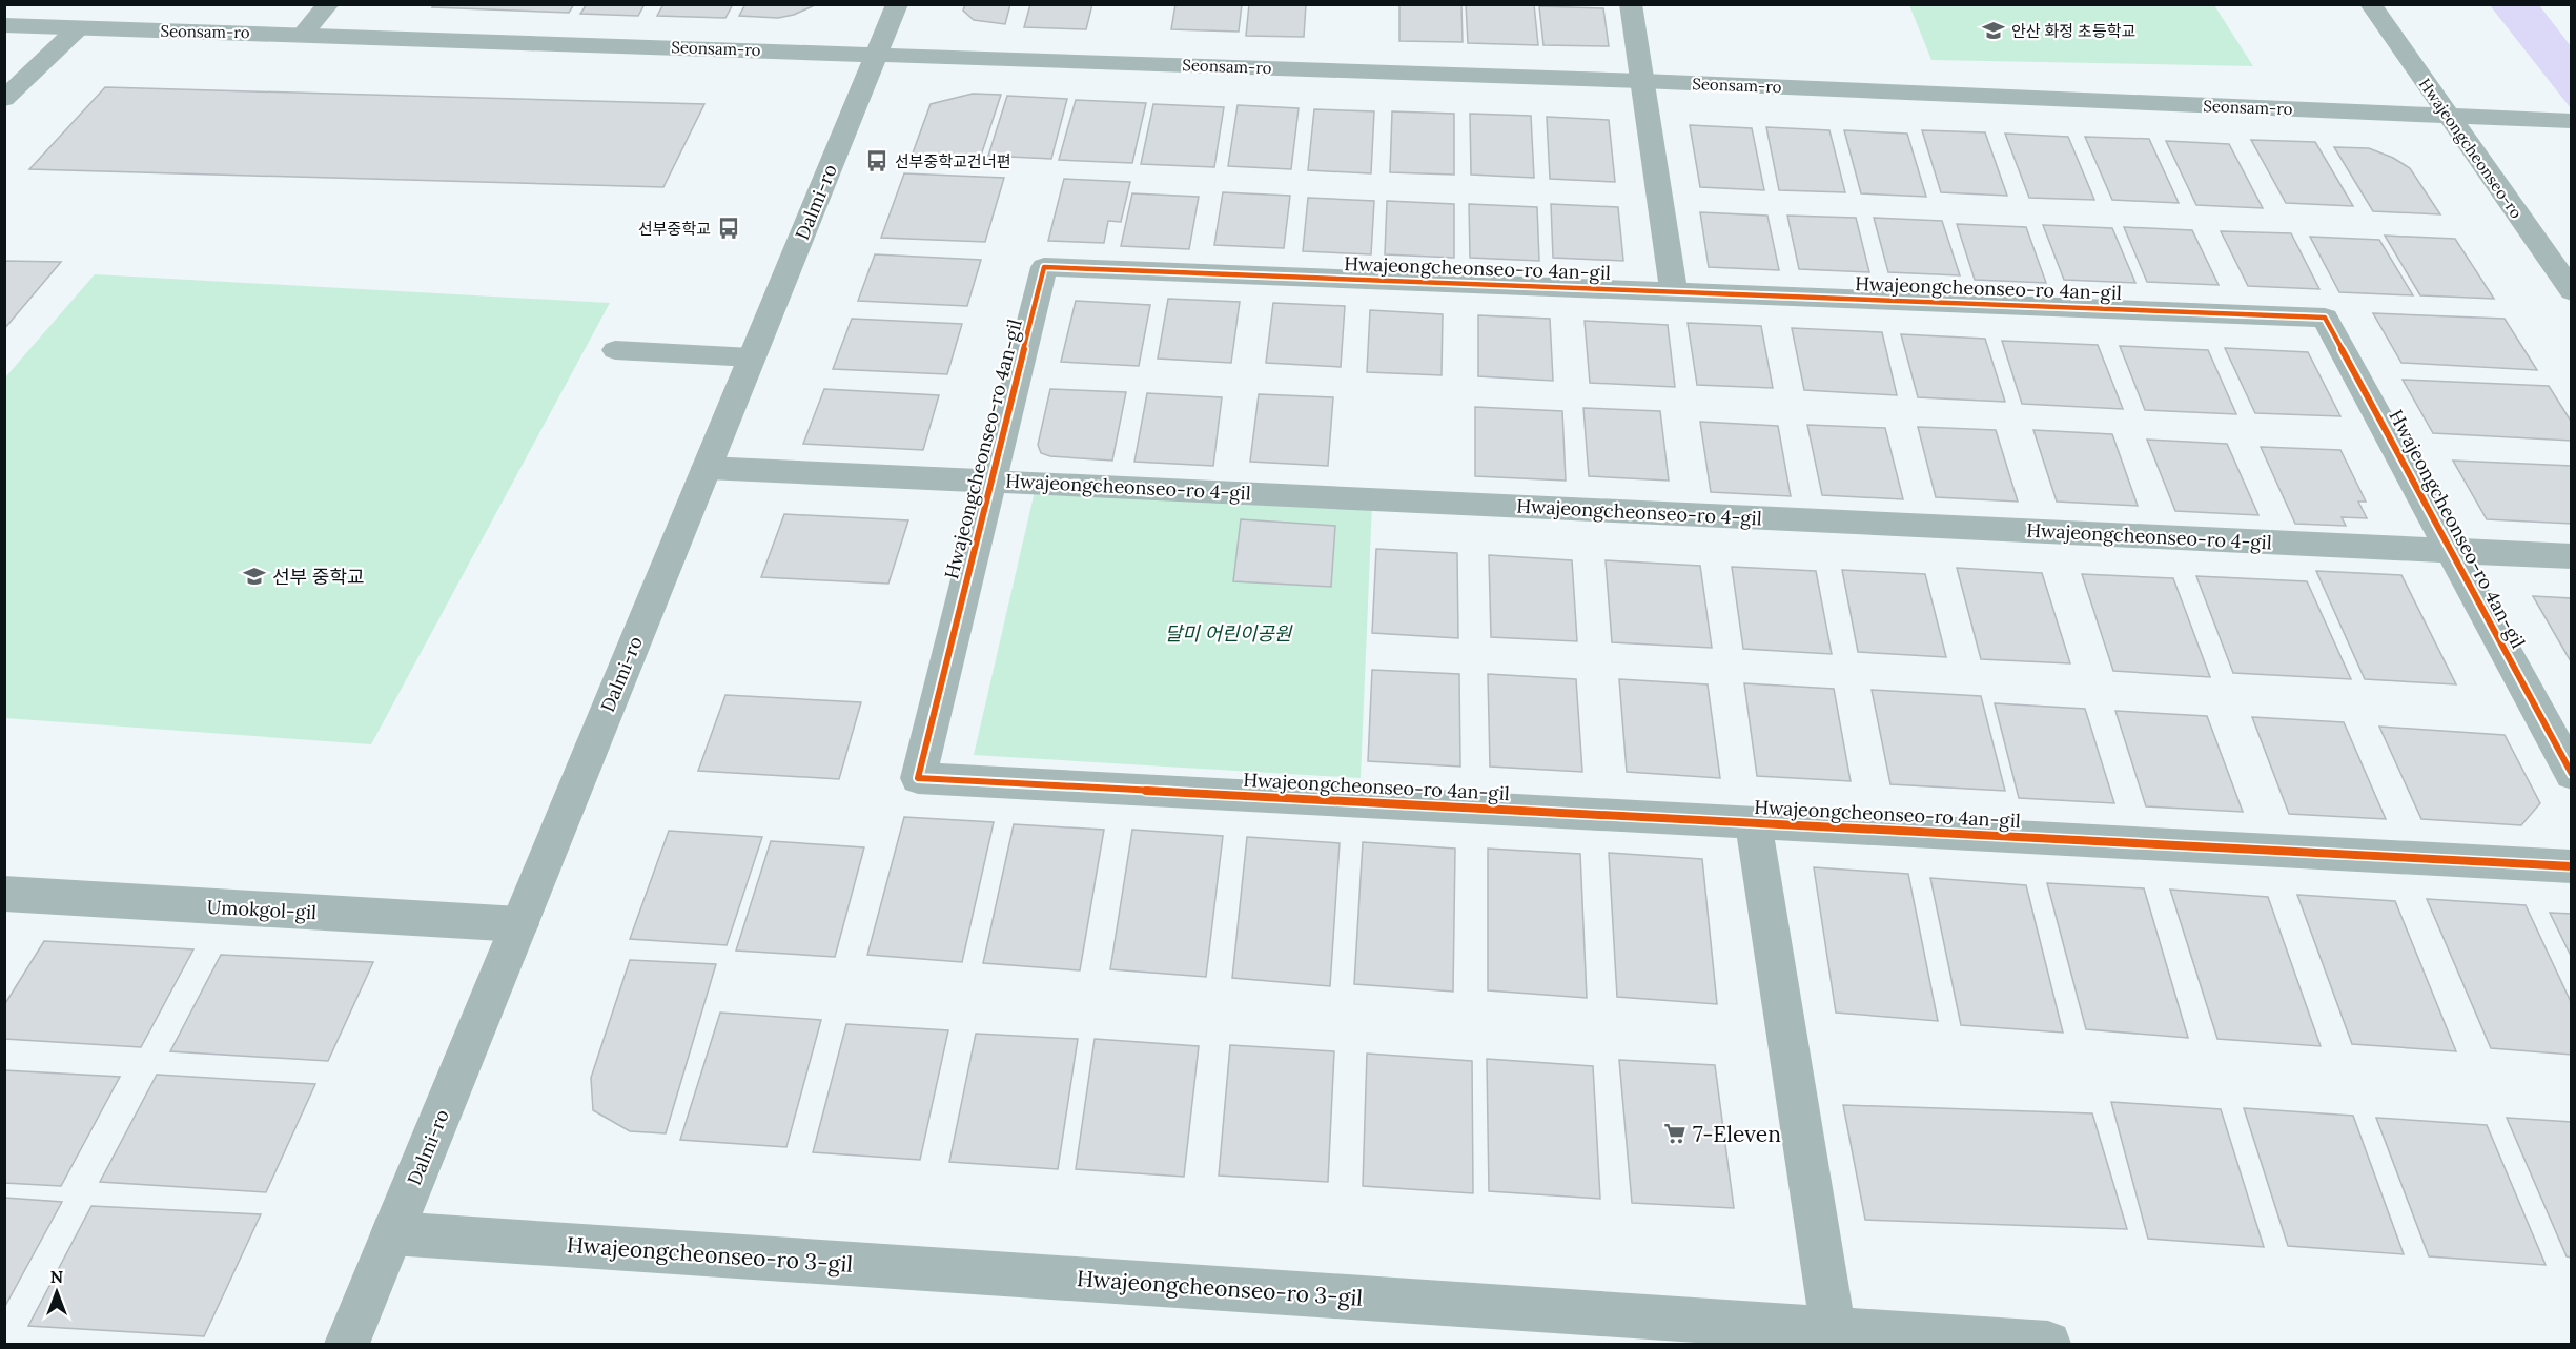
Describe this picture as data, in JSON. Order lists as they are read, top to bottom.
{
  "streets": {
    "street": [
      "Seonsam-ro",
      "Hwajeongcheonseo-ro",
      "Dalmi-ro",
      "Hwajeongcheonseo-ro 4an-gil",
      "Hwajeongcheonseo-ro 4-gil",
      "Umokgol-gil",
      "Hwajeongcheonseo-ro 3-gil"
    ]
  },
  "crossings": [
    ["Seonsam-ro", "Hwajeongcheonseo-ro"],
    ["Seonsam-ro", "Dalmi-ro"],
    ["Dalmi-ro", "Hwajeongcheonseo-ro 4-gil"],
    ["Dalmi-ro", "Umokgol-gil"],
    ["Dalmi-ro", "Hwajeongcheonseo-ro 3-gil"],
    ["Hwajeongcheonseo-ro 4an-gil", "Hwajeongcheonseo-ro 4-gil"]
  ],
  "parks": ["달미 어린이공원"],
  "places": {
    "school or university": ["안산 화정 초등학교", "선부 중학교"],
    "bus stop": ["선부중학교건너편", "선부중학교"],
    "supermarket": ["7-Eleven"]
  },
  "north": "top"
}
